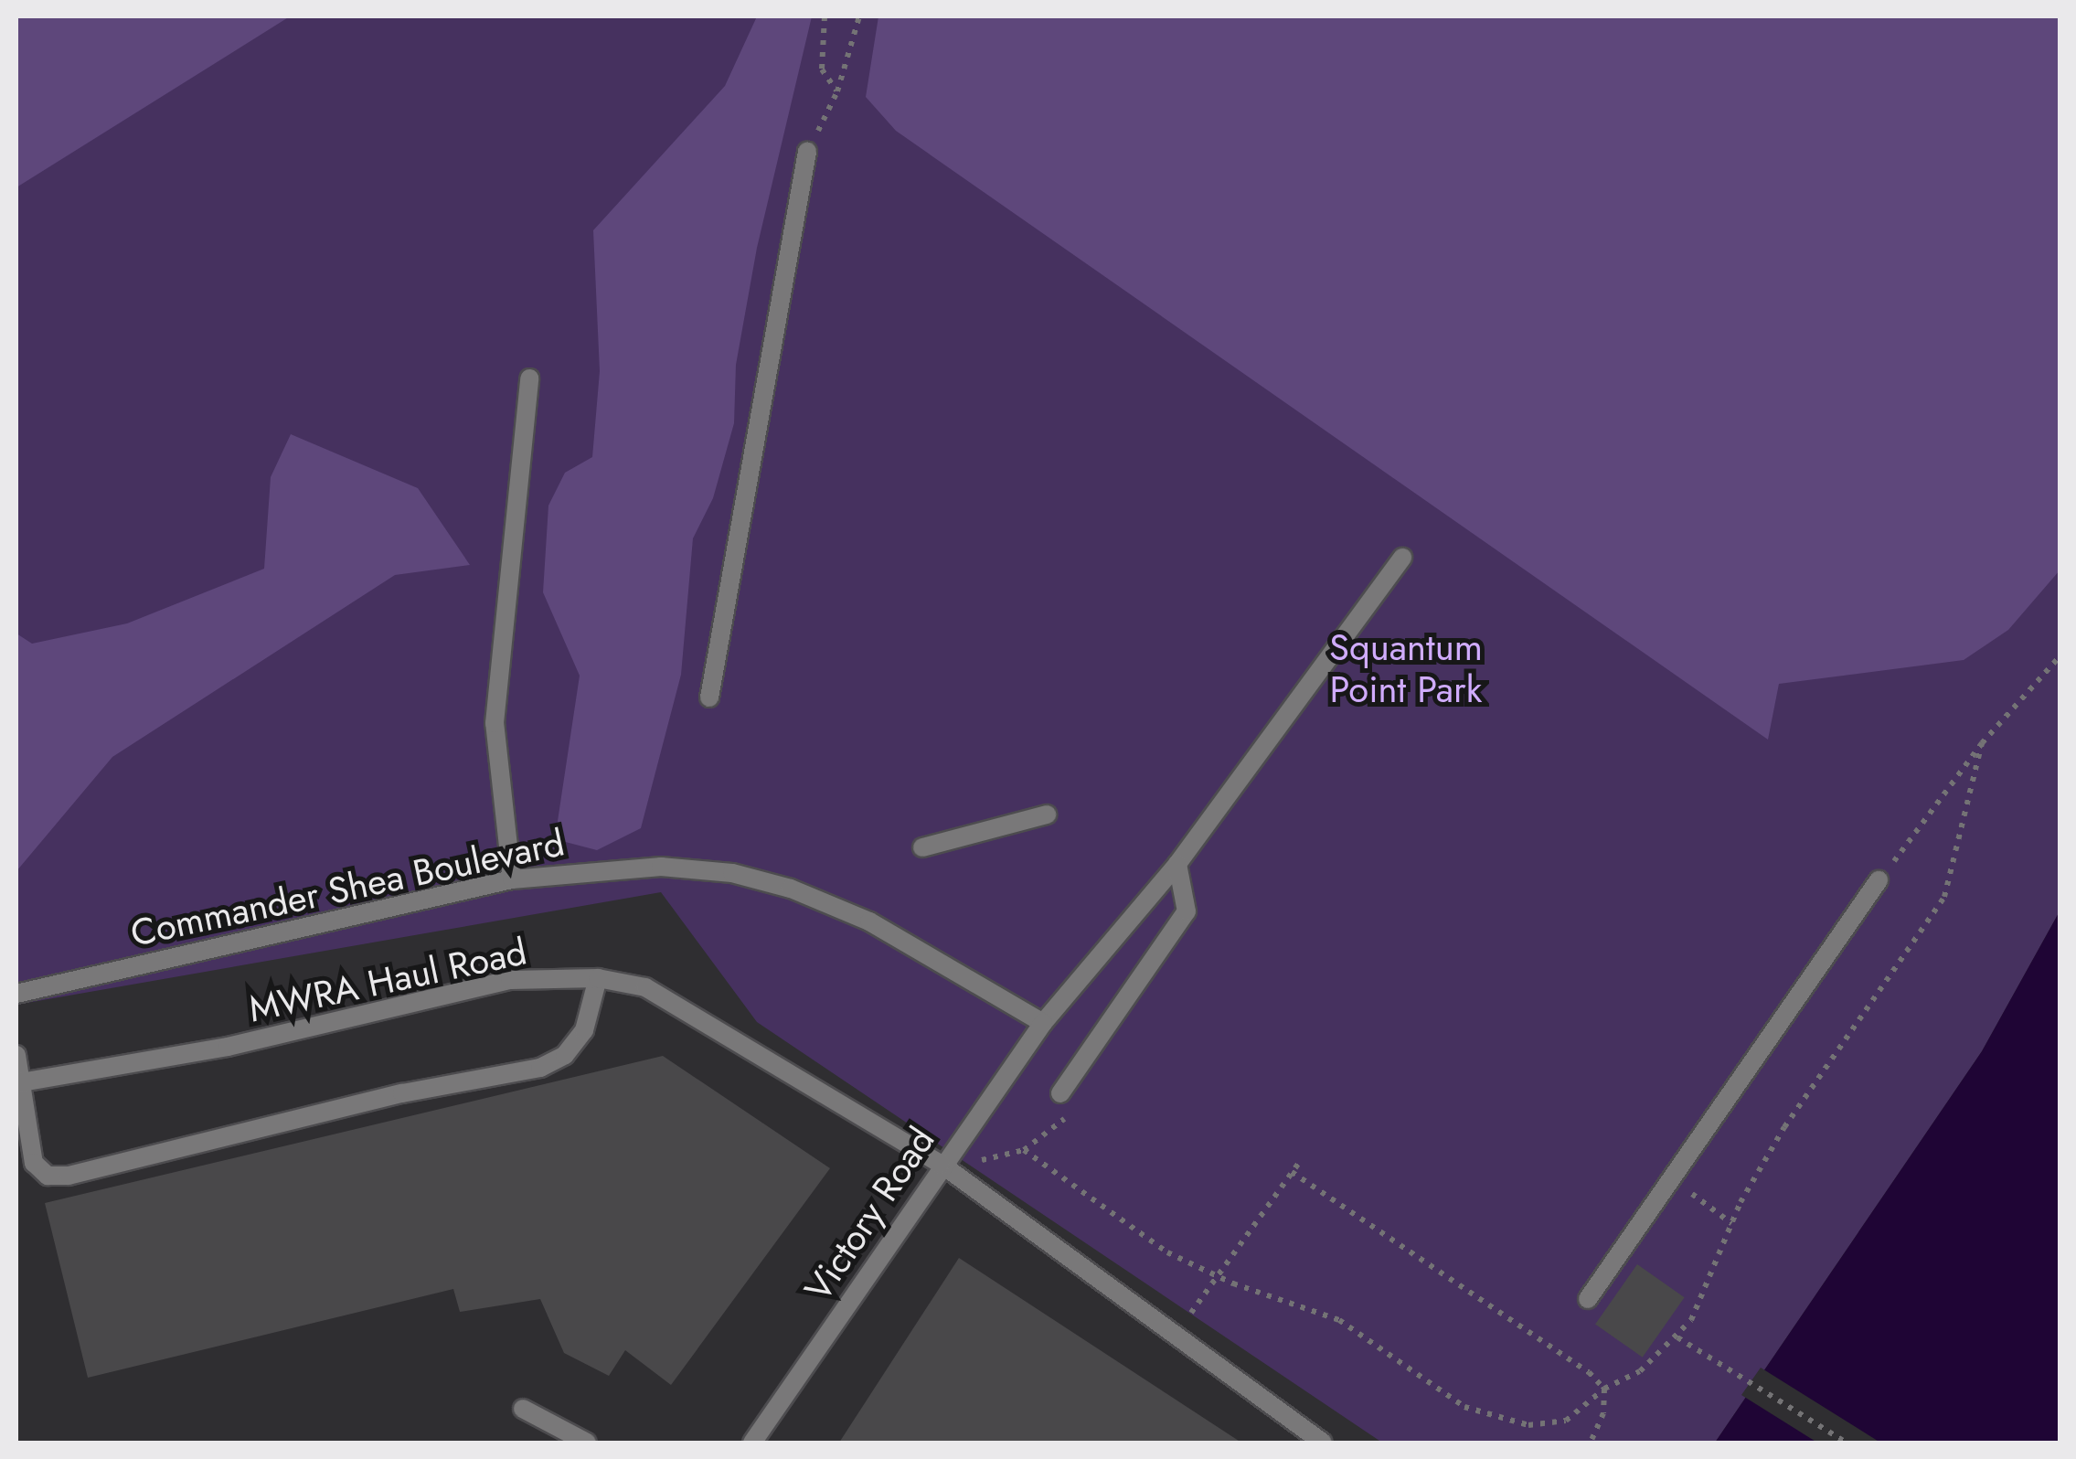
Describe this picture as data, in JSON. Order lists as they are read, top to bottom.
{
  "streets": {
    "street": ["Commander Shea Boulevard", "MWRA Haul Road", "Victory Road"]
  },
  "crossings": [
    ["Commander Shea Boulevard", "Victory Road"],
    ["MWRA Haul Road", "Victory Road"]
  ],
  "parks": ["Squantum Point Park"]
}
